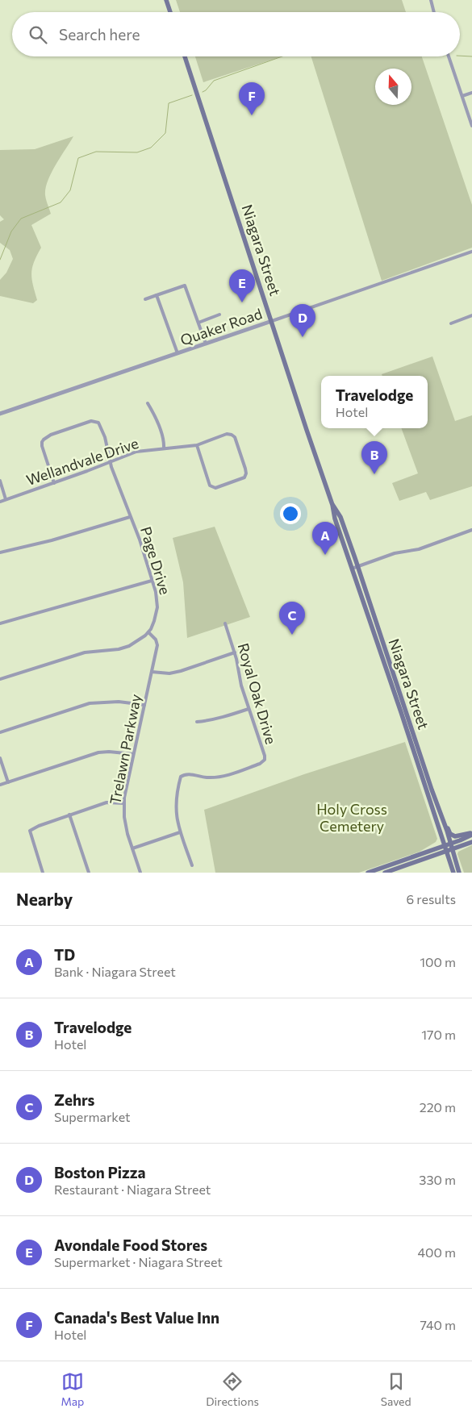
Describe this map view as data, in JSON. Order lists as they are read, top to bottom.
{
  "streets": {
    "main road": ["Niagara Street"],
    "street": [
      "Quaker Road",
      "Wellandvale Drive",
      "Page Drive",
      "Royal Oak Drive",
      "Trelawn Parkway"
    ]
  },
  "crossings": [
    ["Niagara Street", "Quaker Road"],
    ["Wellandvale Drive", "Page Drive"],
    ["Page Drive", "Trelawn Parkway"]
  ],
  "parks": ["Holy Cross Cemetery"],
  "north": "top",
  "page": {
    "search": "Search here",
    "pins": [
      "F",
      "E",
      "D",
      "B",
      "A",
      "C"
    ],
    "popup": ["Travelodge", "Hotel"],
    "heading": ["Nearby", "6 results"],
    "list": [
      {
        "mark": "A",
        "name": "TD",
        "note": "Bank · Niagara Street",
        "value": "100 m"
      },
      {
        "mark": "B",
        "name": "Travelodge",
        "note": "Hotel",
        "value": "170 m"
      },
      {
        "mark": "C",
        "name": "Zehrs",
        "note": "Supermarket",
        "value": "220 m"
      },
      {
        "mark": "D",
        "name": "Boston Pizza",
        "note": "Restaurant · Niagara Street",
        "value": "330 m"
      },
      {
        "mark": "E",
        "name": "Avondale Food Stores",
        "note": "Supermarket · Niagara Street",
        "value": "400 m"
      },
      {
        "mark": "F",
        "name": "Canada's Best Value Inn",
        "note": "Hotel",
        "value": "740 m"
      }
    ],
    "nav": ["Map", "Directions", "Saved"]
  }
}
